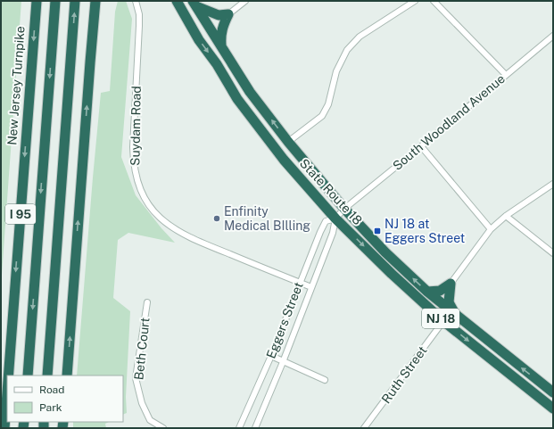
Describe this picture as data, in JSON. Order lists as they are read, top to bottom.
{
  "streets": {
    "highway": [
      "New Jersey Turnpike",
      "State Route 18",
      "I 95",
      "NJ 18"
    ],
    "street": [
      "South Woodland Avenue",
      "Suydam Road",
      "Eggers Street",
      "Beth Court",
      "Ruth Street"
    ]
  },
  "crossings": [
    ["South Woodland Avenue", "State Route 18"],
    ["South Woodland Avenue", "Eggers Street"],
    ["Suydam Road", "Eggers Street"],
    ["State Route 18", "Eggers Street"],
    ["State Route 18", "Ruth Street"]
  ],
  "places": {
    "other": ["Enfinity Medical BIlling"],
    "transit": ["NJ 18 at Eggers Street"]
  },
  "legend": ["Road", "Park"]
}
